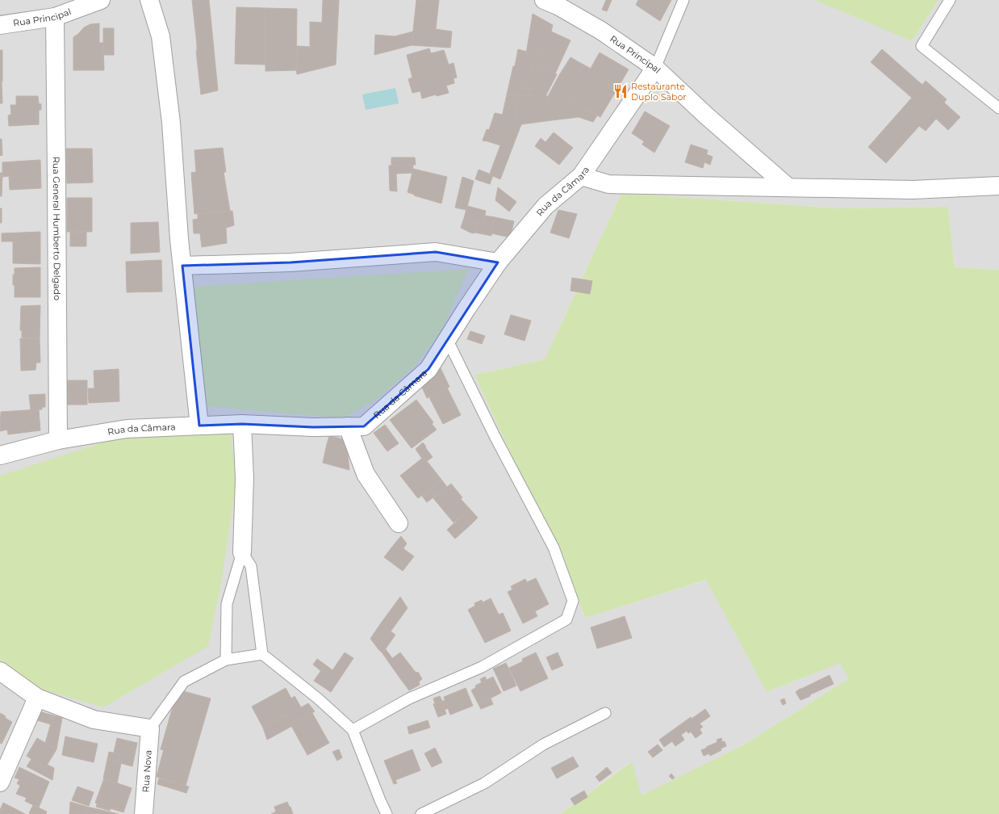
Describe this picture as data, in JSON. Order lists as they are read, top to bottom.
{
  "streets": {
    "street": [
      "Rua Principal",
      "Rua da Câmara",
      "Rua General Humberto Delgado",
      "Rua Nova"
    ]
  },
  "crossings": [
    ["Rua Principal", "Rua da Câmara"],
    ["Rua Principal", "Rua General Humberto Delgado"],
    ["Rua da Câmara", "Rua General Humberto Delgado"]
  ],
  "places": {
    "restaurant": ["Restaurante Duplo Sabor"]
  }
}
